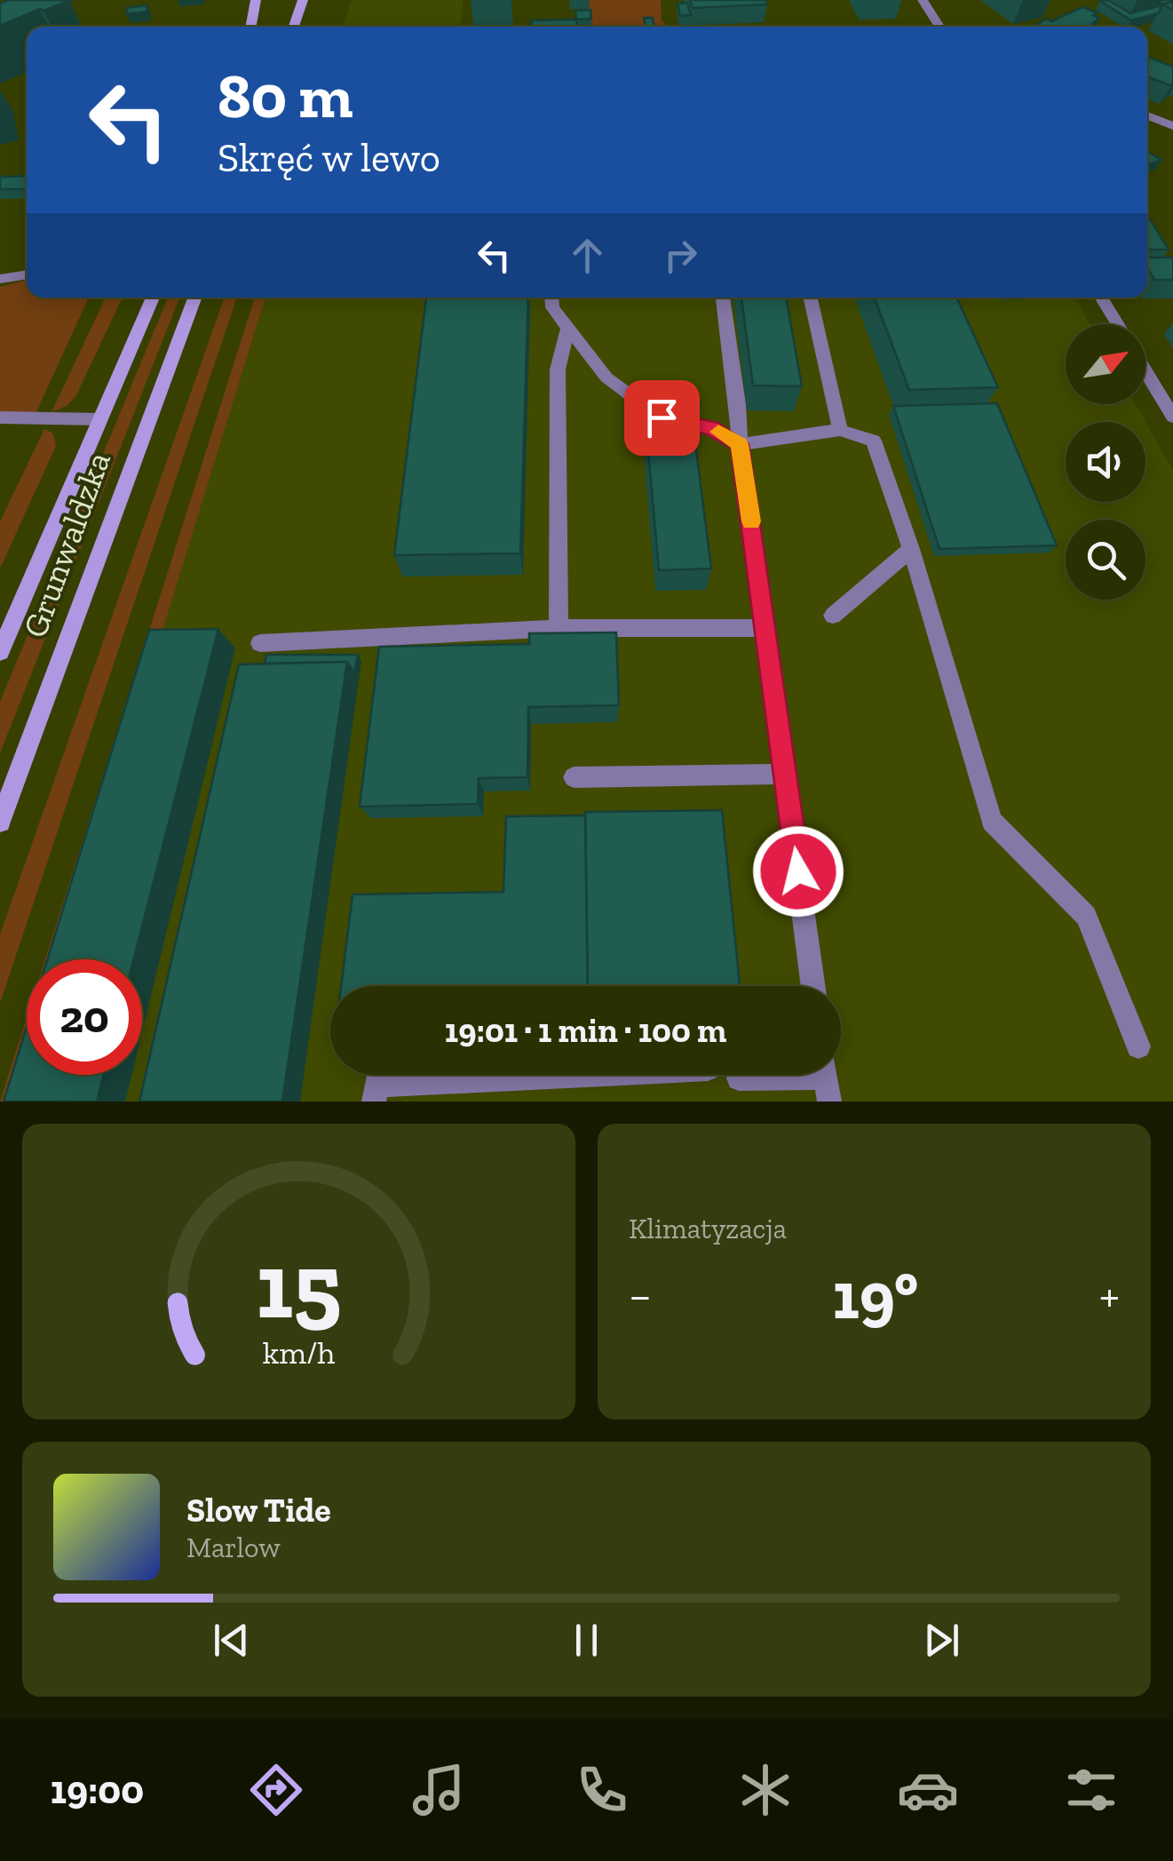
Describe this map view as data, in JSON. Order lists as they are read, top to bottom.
{
  "streets": {
    "main road": ["Grunwaldzka"]
  },
  "north": "top right",
  "page": {
    "turn": ["80 m", "Skręć w lewo"],
    "limit": "20",
    "trip": "19:01 · 1 min · 100 m",
    "tile": "Klimatyzacja",
    "heat": ["−", "19°", "+"],
    "song": ["Slow Tide", "Marlow"],
    "tabs": "19:00",
    "gauge": ["15", "km/h"]
  }
}
